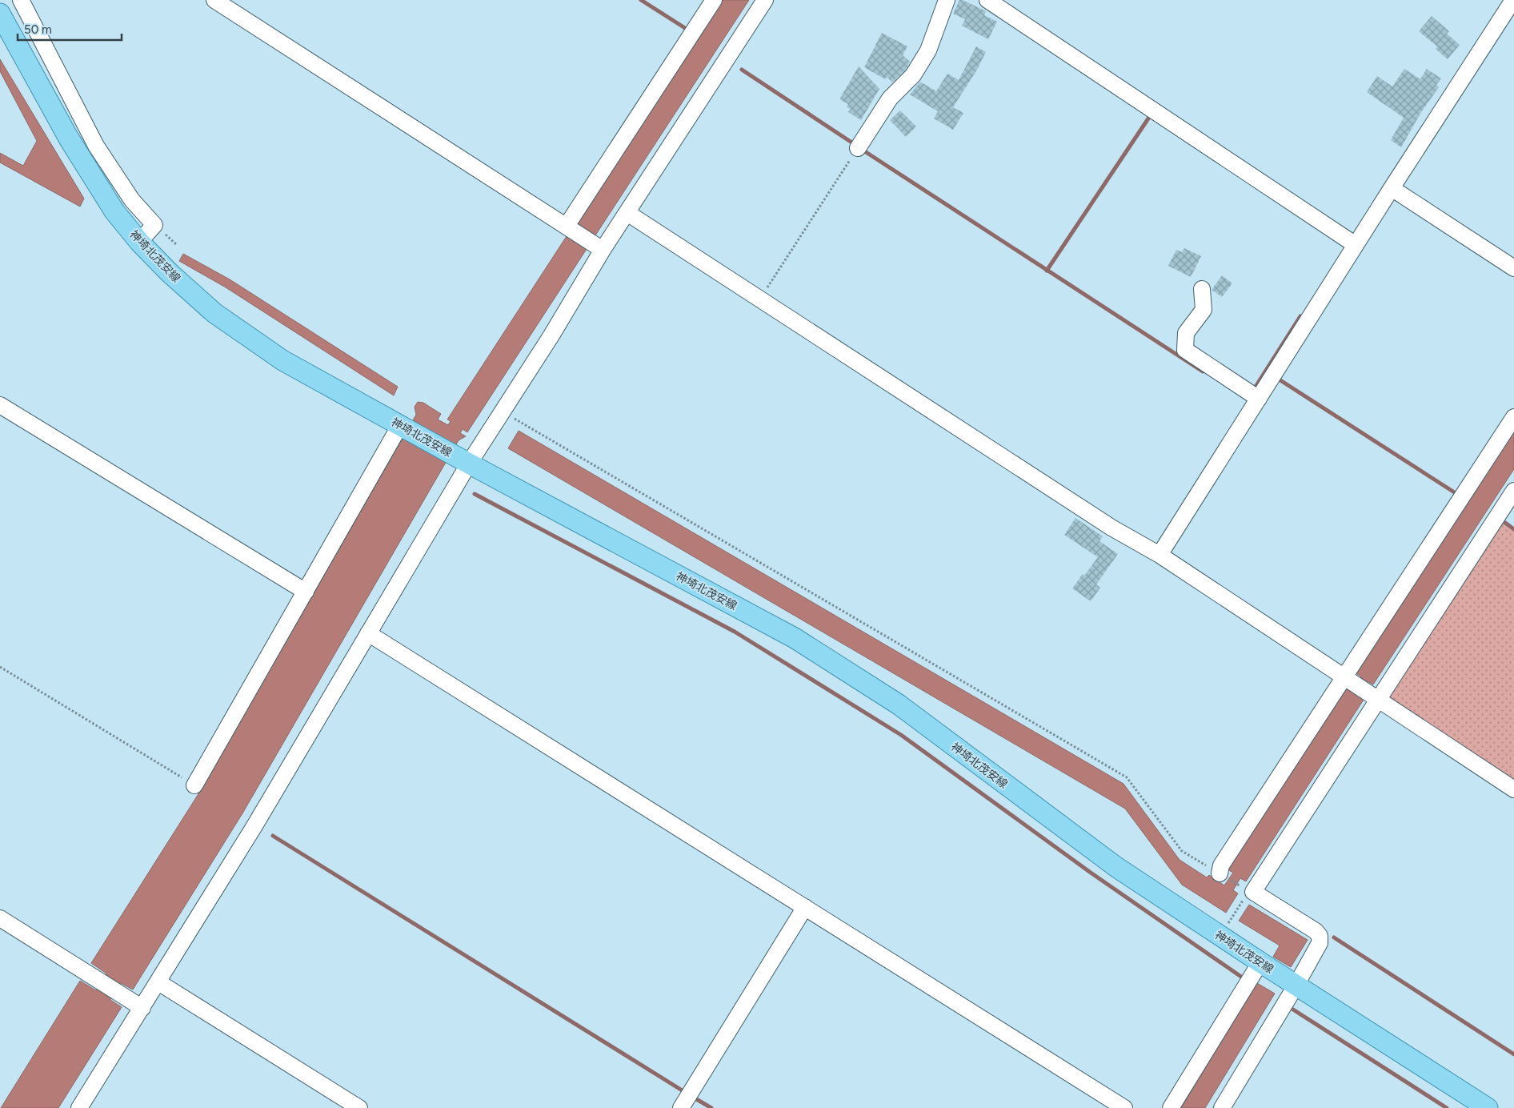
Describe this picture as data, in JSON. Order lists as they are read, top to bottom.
{
  "streets": {
    "main road": ["神埼北茂安線"]
  },
  "scale_bar": "50 m"
}
